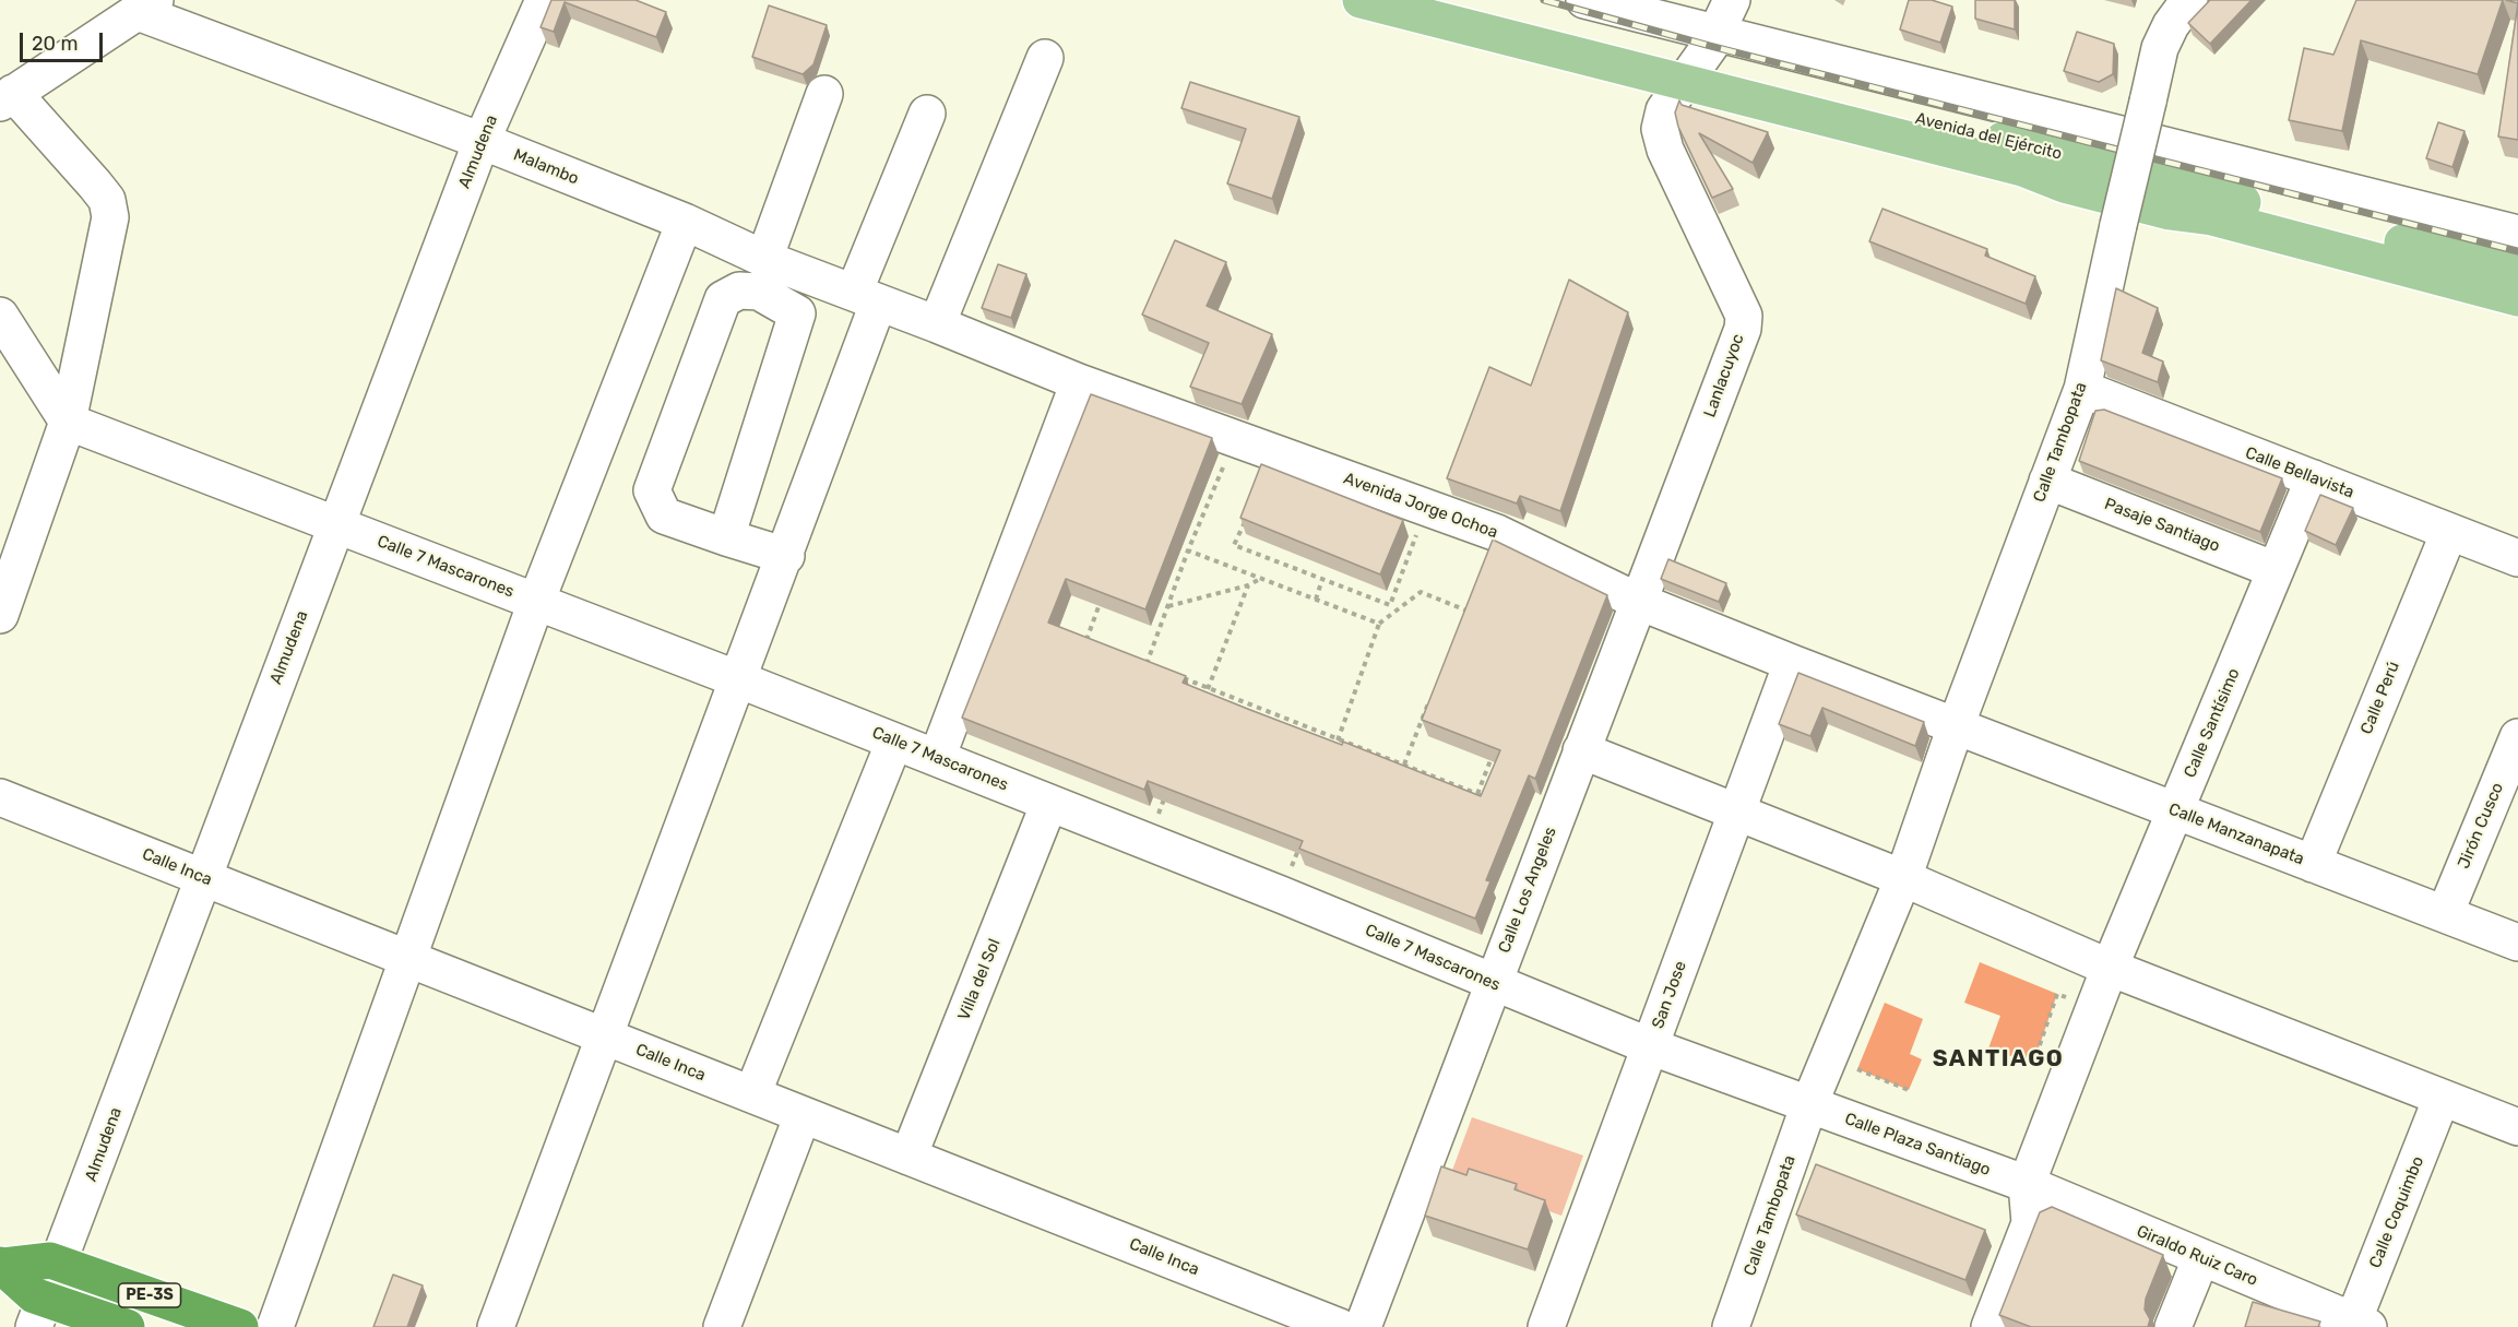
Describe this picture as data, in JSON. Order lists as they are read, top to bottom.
{
  "streets": {
    "highway": ["PE-3S"],
    "main road": ["Avenida del Ejército"],
    "street": [
      "Almudena",
      "Malambo",
      "Lanlacuyoc",
      "Calle Tambopata",
      "Calle Bellavista",
      "Avenida Jorge Ochoa",
      "Pasaje Santiago",
      "Calle 7 Mascarones",
      "Calle Perú",
      "Calle Santísimo",
      "Jirón Cusco",
      "Calle Manzanapata",
      "Calle Inca",
      "Calle Los Angeles",
      "Villa del Sol",
      "San Jose",
      "Calle Plaza Santiago",
      "Calle Coquimbo",
      "Giraldo Ruiz Caro"
    ]
  },
  "crossings": [
    ["Avenida del Ejército", "Lanlacuyoc"],
    ["Almudena", "Malambo"],
    ["Almudena", "Calle 7 Mascarones"],
    ["Almudena", "Calle Inca"],
    ["Almudena", "PE-3S"],
    ["Malambo", "Avenida Jorge Ochoa"],
    ["Lanlacuyoc", "Avenida Jorge Ochoa"],
    ["Lanlacuyoc", "Calle Los Angeles"],
    ["Calle Tambopata", "Calle Bellavista"],
    ["Calle Tambopata", "Avenida Jorge Ochoa"],
    ["Calle Tambopata", "Pasaje Santiago"],
    ["Calle Tambopata", "Calle 7 Mascarones"],
    ["Calle Tambopata", "Calle Manzanapata"],
    ["Calle Tambopata", "Calle Plaza Santiago"],
    ["Calle Bellavista", "Calle Perú"],
    ["Calle Bellavista", "Calle Santísimo"],
    ["Avenida Jorge Ochoa", "Calle Manzanapata"],
    ["Avenida Jorge Ochoa", "Calle Los Angeles"],
    ["Avenida Jorge Ochoa", "San Jose"],
    ["Pasaje Santiago", "Calle Santísimo"],
    ["Calle 7 Mascarones", "Calle Los Angeles"],
    ["Calle 7 Mascarones", "Villa del Sol"],
    ["Calle 7 Mascarones", "San Jose"],
    ["Calle 7 Mascarones", "Calle Plaza Santiago"],
    ["Calle Perú", "Calle Manzanapata"],
    ["Calle Santísimo", "Calle Manzanapata"],
    ["Calle Santísimo", "Calle Plaza Santiago"],
    ["Calle Santísimo", "Giraldo Ruiz Caro"],
    ["Jirón Cusco", "Calle Manzanapata"],
    ["Calle Inca", "Villa del Sol"],
    ["Calle Plaza Santiago", "Giraldo Ruiz Caro"],
    ["Calle Coquimbo", "Giraldo Ruiz Caro"]
  ],
  "districts": ["SANTIAGO"],
  "scale_bar": "20 m"
}
